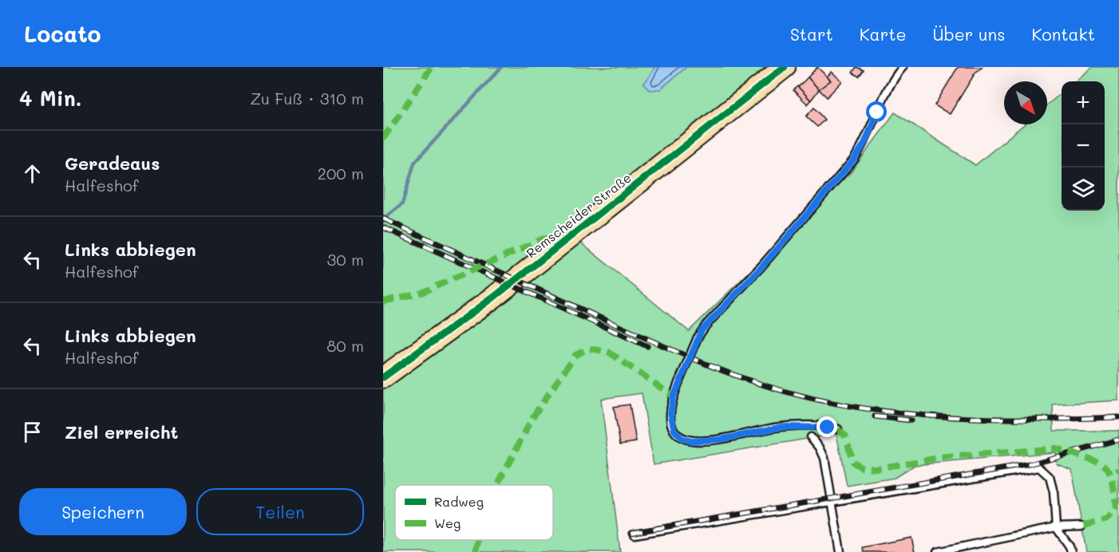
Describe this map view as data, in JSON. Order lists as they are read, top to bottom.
{
  "streets": {
    "main road": ["Remscheider Straße"]
  },
  "legend": ["Radweg", "Weg"],
  "north": "bottom right",
  "page": {
    "header": "Locato",
    "nav": [
      "Start",
      "Karte",
      "Über uns",
      "Kontakt"
    ],
    "heading": ["4 Min.", "Zu Fuß · 310 m"],
    "map_buttons": ["+", "−"],
    "list": [
      ["Geradeaus", "Halfeshof", "200 m"],
      ["Links abbiegen", "Halfeshof", "30 m"],
      ["Links abbiegen", "Halfeshof", "80 m"],
      "Ziel erreicht"
    ],
    "buttons": ["Speichern", "Teilen"]
  }
}
